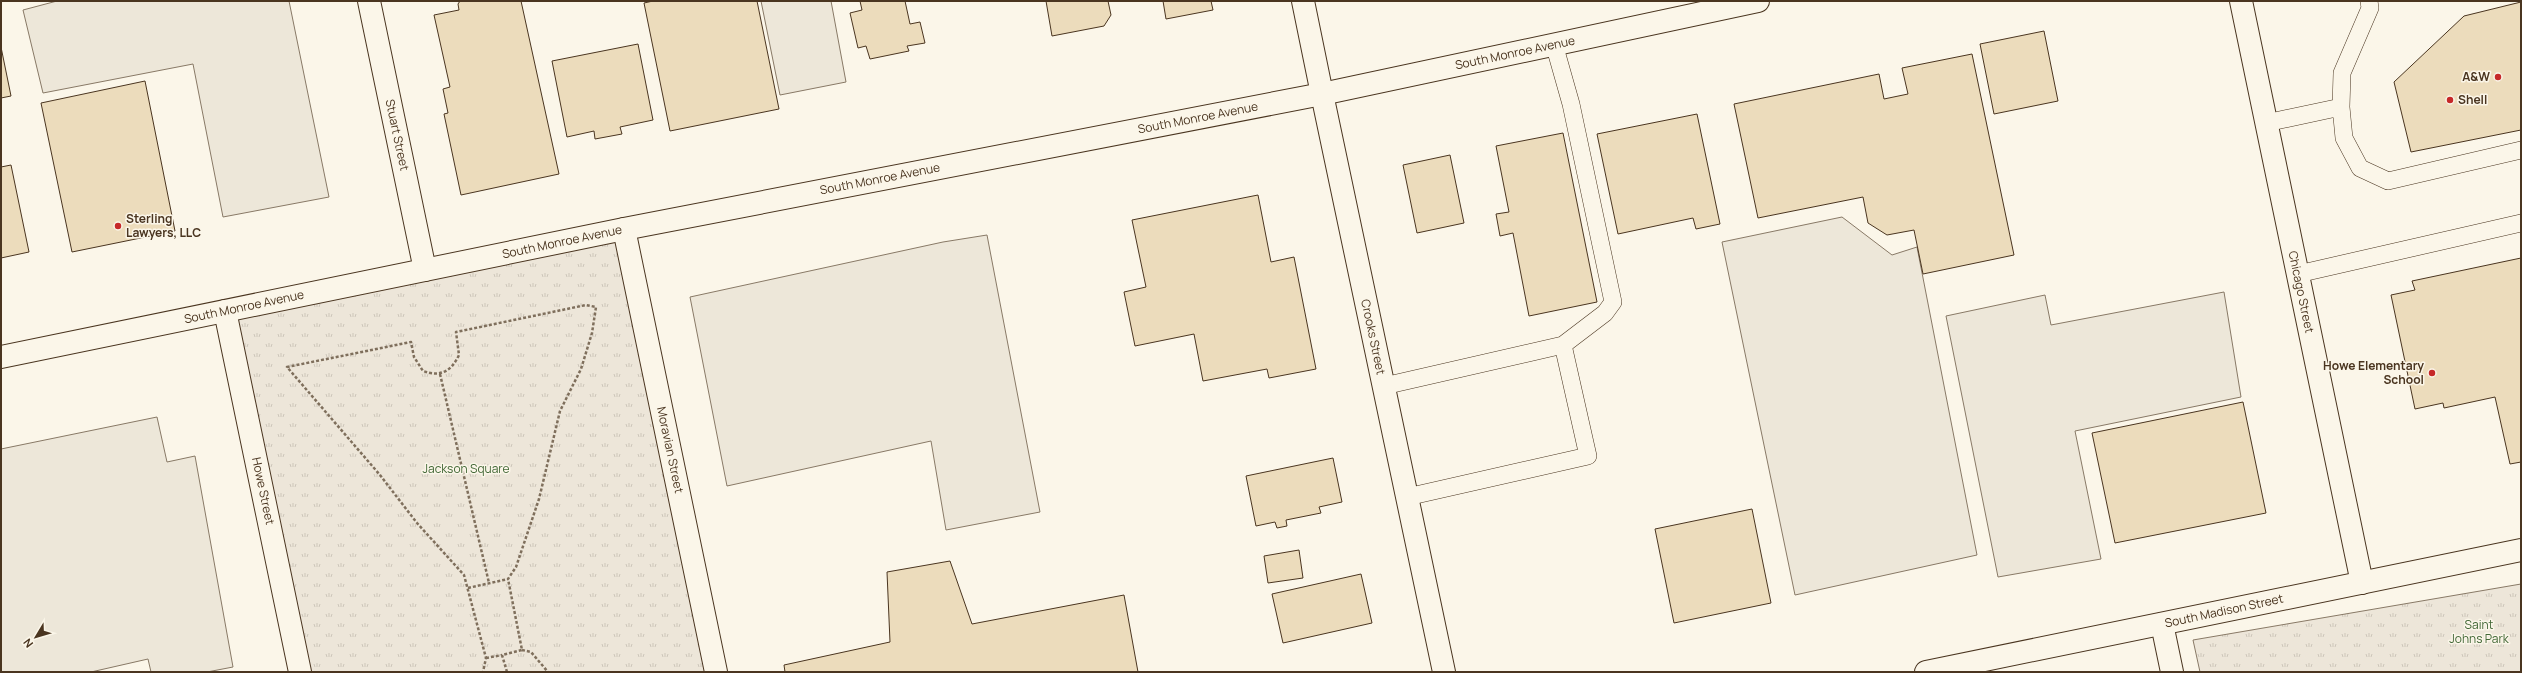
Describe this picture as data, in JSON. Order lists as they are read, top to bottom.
{
  "streets": {
    "street": [
      "South Monroe Avenue",
      "Stuart Street",
      "Chicago Street",
      "Crooks Street",
      "Moravian Street",
      "Howe Street",
      "South Madison Street"
    ]
  },
  "crossings": [
    ["South Monroe Avenue", "Stuart Street"],
    ["South Monroe Avenue", "Crooks Street"],
    ["South Monroe Avenue", "Moravian Street"],
    ["South Monroe Avenue", "Howe Street"],
    ["Chicago Street", "South Madison Street"]
  ],
  "parks": ["Jackson Square", "Saint Johns Park"],
  "places": [
    "A&W",
    "Shell",
    "Sterling Lawyers, LLC",
    "Howe Elementary School"
  ],
  "north": "bottom left"
}
